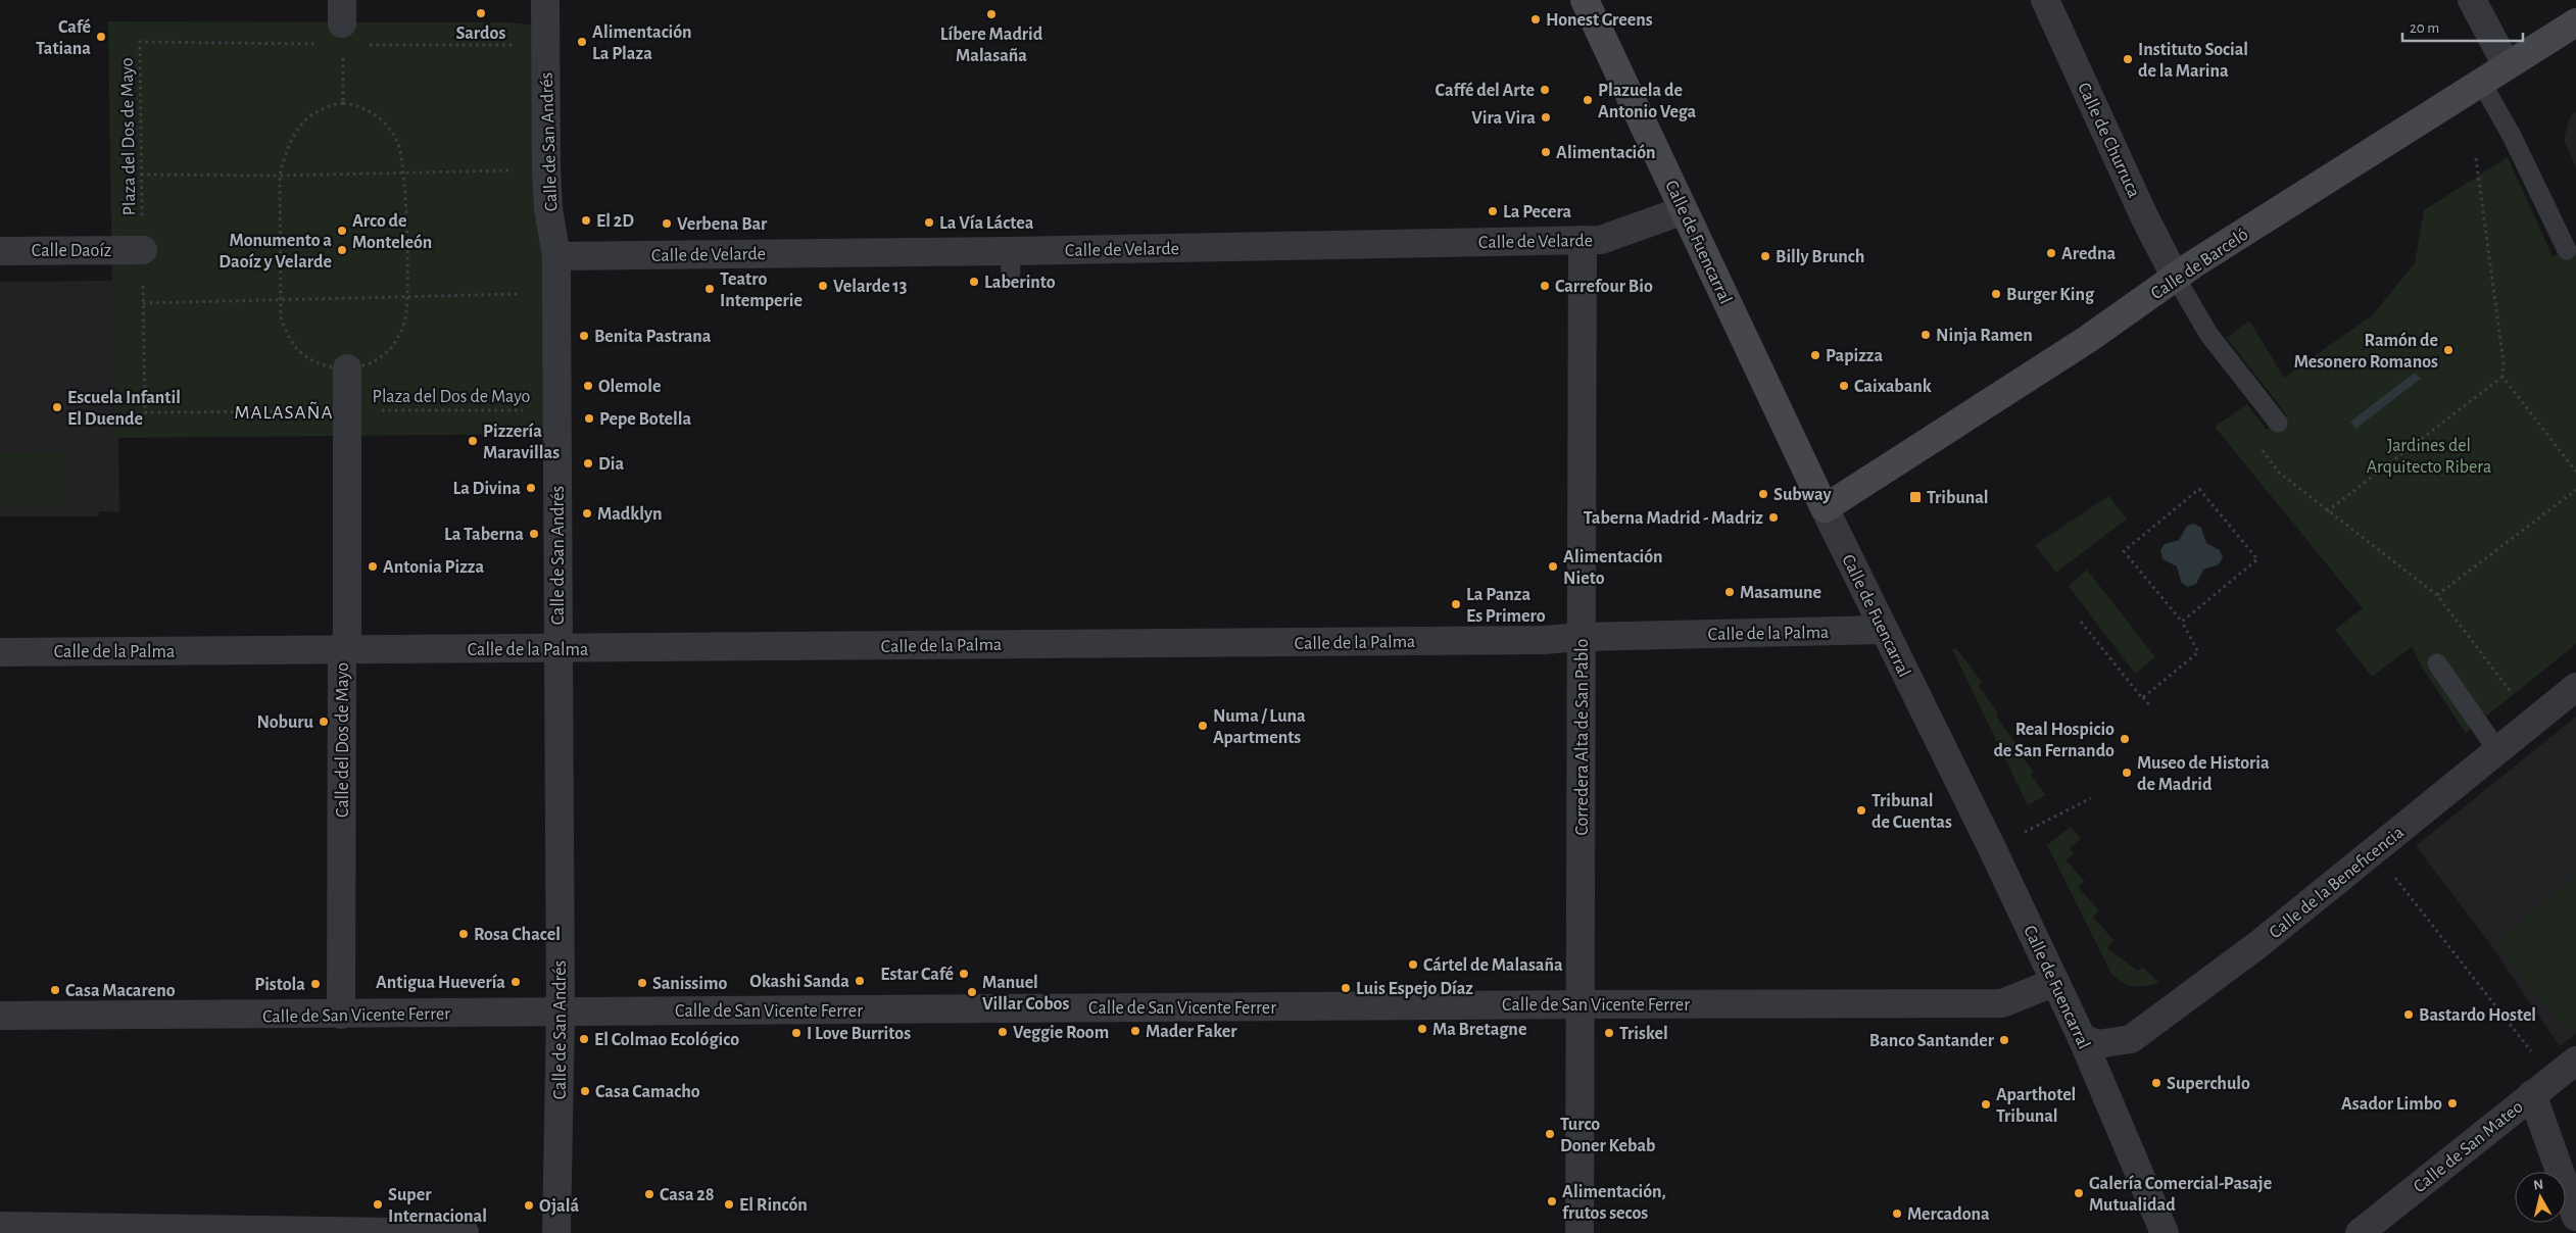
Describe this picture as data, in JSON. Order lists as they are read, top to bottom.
{
  "streets": {
    "street": [
      "Calle de Churruca",
      "Calle de San Andrés",
      "Calle de Velarde",
      "Calle de Fuencarral",
      "Calle Daoíz",
      "Calle de Barceló",
      "Calle de la Palma",
      "Corredera Alta de San Pablo",
      "Calle del Dos de Mayo",
      "Calle de la Beneficencia",
      "Calle de San Vicente Ferrer",
      "Calle de San Mateo"
    ],
    "path": ["Plaza del Dos de Mayo"]
  },
  "crossings": [
    ["Plaza del Dos de Mayo", "Calle de San Andrés"],
    ["Plaza del Dos de Mayo", "Calle Daoíz"],
    ["Plaza del Dos de Mayo", "Calle del Dos de Mayo"],
    ["Calle de Churruca", "Calle de Barceló"],
    ["Calle de San Andrés", "Calle de Velarde"],
    ["Calle de San Andrés", "Calle de la Palma"],
    ["Calle de San Andrés", "Calle de San Vicente Ferrer"],
    ["Calle de Velarde", "Calle de Fuencarral"],
    ["Calle de Velarde", "Corredera Alta de San Pablo"],
    ["Calle de Fuencarral", "Calle de Barceló"],
    ["Calle de Fuencarral", "Calle de la Palma"],
    ["Calle de Fuencarral", "Calle de la Beneficencia"],
    ["Calle de Fuencarral", "Calle de San Vicente Ferrer"],
    ["Calle de la Palma", "Corredera Alta de San Pablo"],
    ["Calle de la Palma", "Calle del Dos de Mayo"],
    ["Corredera Alta de San Pablo", "Calle de San Vicente Ferrer"],
    ["Calle del Dos de Mayo", "Calle de San Vicente Ferrer"]
  ],
  "districts": ["MALASAÑA"],
  "parks": ["Jardines del Arquitecto Ribera"],
  "places": {
    "other": [
      "Sardos",
      "Líbere Madrid Malasaña",
      "Honest Greens",
      "Café Tatiana",
      "Alimentación La Plaza",
      "Instituto Social de la Marina",
      "Caffé del Arte",
      "Plazuela de Antonio Vega",
      "Vira Vira",
      "Alimentación",
      "La Pecera",
      "El 2D",
      "La Vía Láctea",
      "Verbena Bar",
      "Arco de Monteleón",
      "Monumento a Daoíz y Velarde",
      "Aredna",
      "Billy Brunch",
      "Laberinto",
      "Velarde 13",
      "Carrefour Bio",
      "Teatro Intemperie",
      "Burger King",
      "Ninja Ramen",
      "Benita Pastrana",
      "Ramón de Mesonero Romanos",
      "Papizza",
      "Olemole",
      "Caixabank",
      "Escuela Infantil El Duende",
      "Pepe Botella",
      "Pizzería Maravillas",
      "Dia",
      "La Divina",
      "Subway",
      "Madklyn",
      "Taberna Madrid - Madriz",
      "La Taberna",
      "Antonia Pizza",
      "Alimentación Nieto",
      "Masamune",
      "La Panza Es Primero",
      "Noburu",
      "Numa / Luna Apartments",
      "Real Hospicio de San Fernando",
      "Museo de Historia de Madrid",
      "Tribunal de Cuentas",
      "Rosa Chacel",
      "Cártel de Malasaña",
      "Estar Café",
      "Okashi Sanda",
      "Antigua Huevería",
      "Sanissimo",
      "Pistola",
      "Luis Espejo Díaz",
      "Casa Macareno",
      "Manuel Villar Cobos",
      "Bastardo Hostel",
      "Ma Bretagne",
      "Mader Faker",
      "Veggie Room",
      "I Love Burritos",
      "Triskel",
      "El Colmao Ecológico",
      "Banco Santander",
      "Superchulo",
      "Casa Camacho",
      "Asador Limbo",
      "Aparthotel Tribunal",
      "Turco Doner Kebab",
      "Galería Comercial-Pasaje Mutualidad",
      "Casa 28",
      "Alimentación, frutos secos",
      "Super Internacional",
      "El Rincón",
      "Ojalá",
      "Mercadona"
    ],
    "transit": ["Tribunal"]
  },
  "scale_bar": "20 m",
  "north": "top"
}
